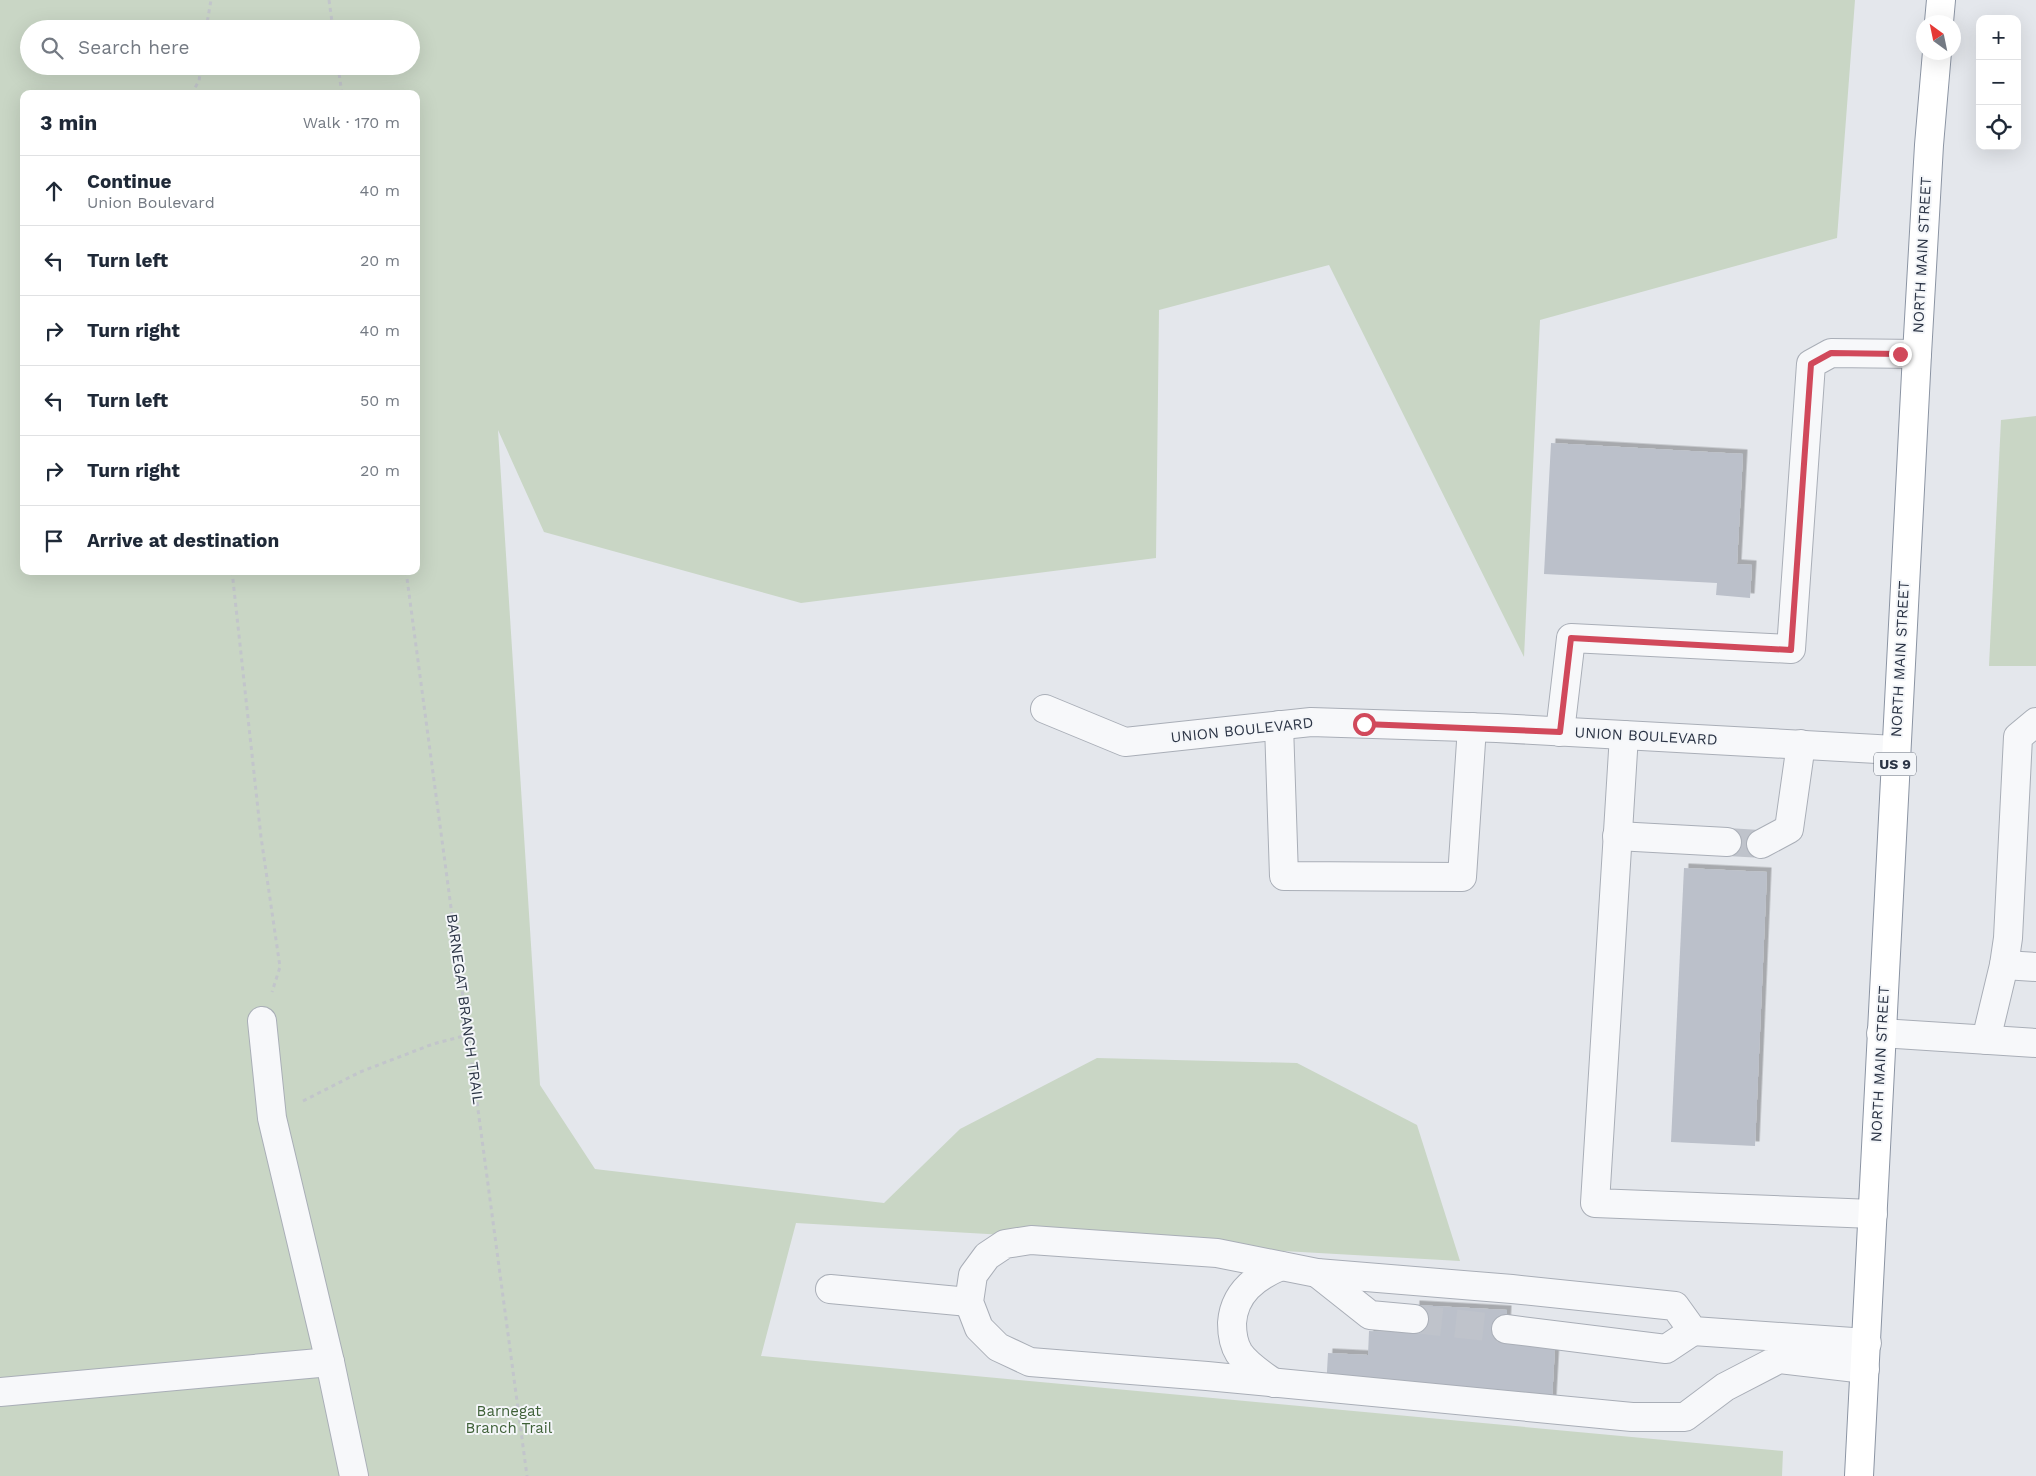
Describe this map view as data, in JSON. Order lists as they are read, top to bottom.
{
  "streets": {
    "highway": ["NORTH MAIN STREET", "US 9"],
    "street": ["UNION BOULEVARD"],
    "path": ["BARNEGAT BRANCH TRAIL"]
  },
  "crossings": [
    ["NORTH MAIN STREET", "UNION BOULEVARD"]
  ],
  "parks": ["Barnegat Branch Trail"],
  "north": "top left",
  "page": {
    "map_buttons": ["+", "−"],
    "search": "Search here",
    "heading": ["3 min", "Walk · 170 m"],
    "list": [
      ["Continue", "Union Boulevard", "40 m"],
      ["Turn left", "20 m"],
      ["Turn right", "40 m"],
      ["Turn left", "50 m"],
      ["Turn right", "20 m"],
      "Arrive at destination"
    ]
  }
}
